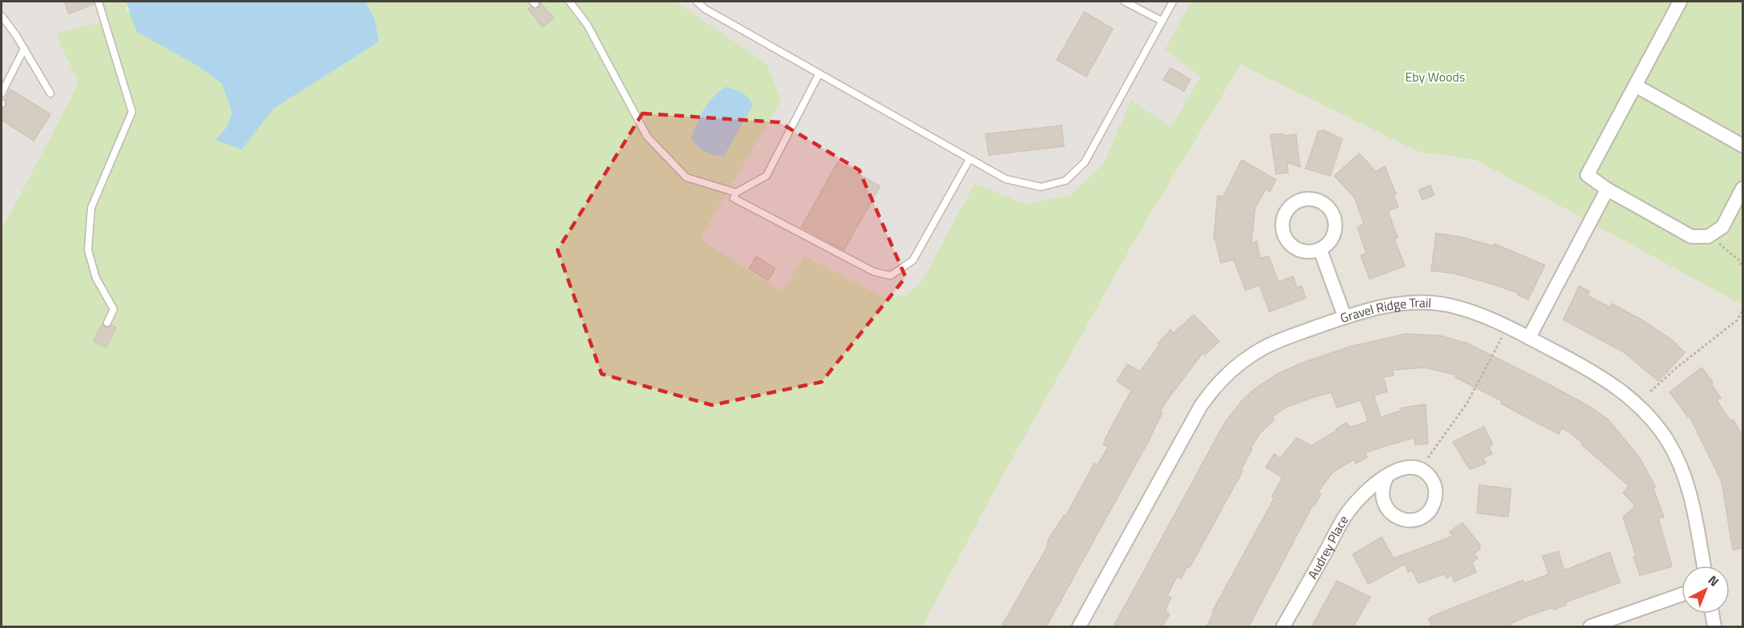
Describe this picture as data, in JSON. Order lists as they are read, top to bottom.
{
  "streets": {
    "street": ["Gravel Ridge Trail", "Audrey Place"]
  },
  "parks": ["Eby Woods"],
  "north": "top right"
}
